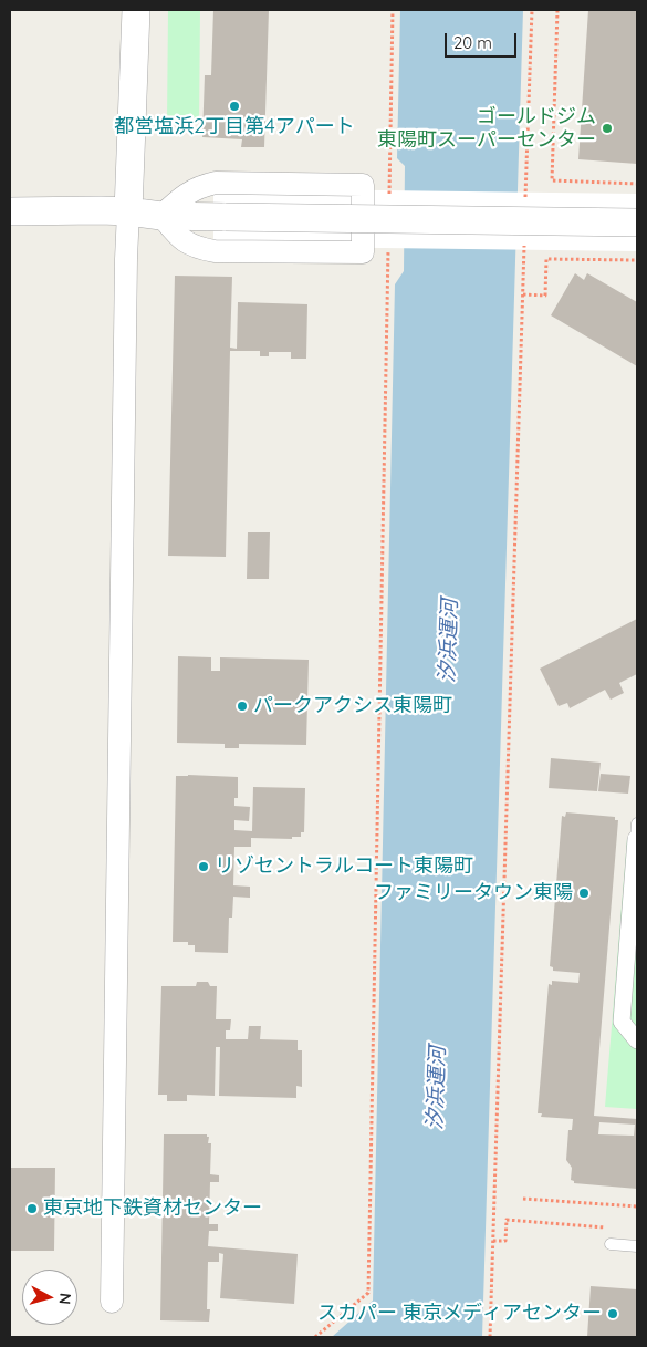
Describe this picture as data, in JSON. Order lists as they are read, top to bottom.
{
  "water": ["汐浜運河"],
  "places": [
    "都営塩浜2丁目第4アパート",
    "ゴールドジム 東陽町スーパーセンター",
    "パークアクシス東陽町",
    "リゾセントラルコート東陽町",
    "ファミリータウン東陽",
    "東京地下鉄資材センター",
    "スカパー 東京メディアセンター"
  ],
  "scale_bar": "20 m",
  "north": "right"
}
